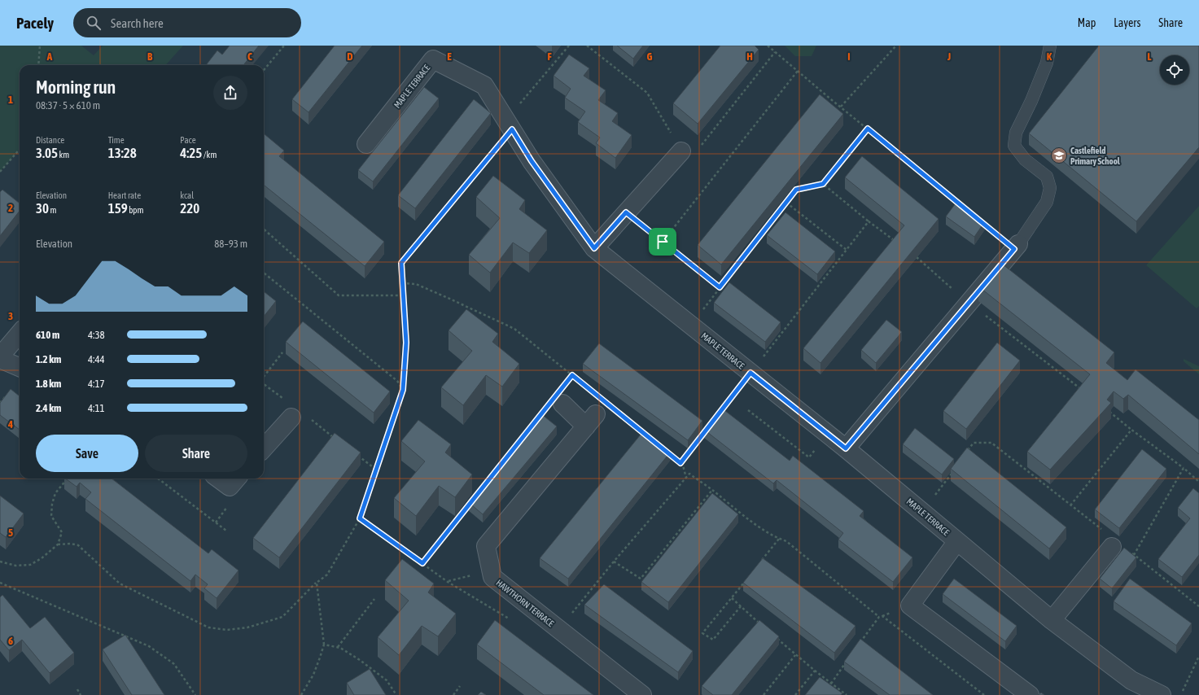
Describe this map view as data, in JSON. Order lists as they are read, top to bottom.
{
  "streets": {
    "street": ["MAPLE TERRACE", "HAWTHORN TERRACE"]
  },
  "places": {
    "school or university": ["Castlefield Primary School"]
  },
  "page": {
    "header": "Pacely",
    "search": "Search here",
    "nav": ["Map", "Layers", "Share"],
    "heading": ["Morning run", "08:37 · 5 × 610 m"],
    "stats": [
      ["Distance", "3.05 km"],
      ["Time", "13:28"],
      ["Pace", "4:25 /km"],
      ["Elevation", "30 m"],
      ["Heart rate", "159 bpm"],
      ["kcal", "220"]
    ],
    "chart": ["Elevation", "88–93 m"],
    "list": [
      {
        "name": "610 m",
        "note": "4:38"
      },
      {
        "name": "1.2 km",
        "note": "4:44"
      },
      {
        "name": "1.8 km",
        "note": "4:17"
      },
      {
        "name": "2.4 km",
        "note": "4:11"
      }
    ],
    "buttons": ["Save", "Share"]
  },
  "grid": {
    "columns": [
      "A",
      "B",
      "C",
      "D",
      "E",
      "F",
      "G",
      "H",
      "I",
      "J",
      "K",
      "L"
    ],
    "rows": [
      "1",
      "2",
      "3",
      "4",
      "5",
      "6"
    ]
  }
}
